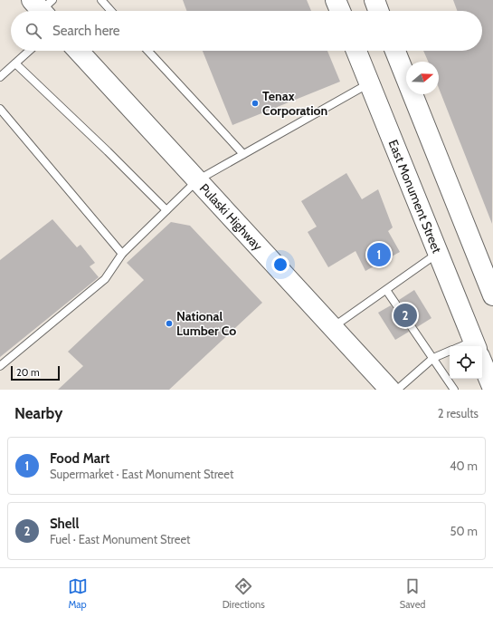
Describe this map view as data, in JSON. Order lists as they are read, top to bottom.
{
  "streets": {
    "main road": ["East Monument Street", "Pulaski Highway"]
  },
  "places": ["Tenax Corporation", "National Lumber Co"],
  "scale_bar": "20 m",
  "north": "right",
  "page": {
    "search": "Search here",
    "pins": ["1", "2"],
    "scale": "20 m",
    "heading": ["Nearby", "2 results"],
    "list": [
      {
        "mark": "1",
        "name": "Food Mart",
        "note": "Supermarket · East Monument Street",
        "value": "40 m"
      },
      {
        "mark": "2",
        "name": "Shell",
        "note": "Fuel · East Monument Street",
        "value": "50 m"
      }
    ],
    "nav": ["Map", "Directions", "Saved"]
  }
}
